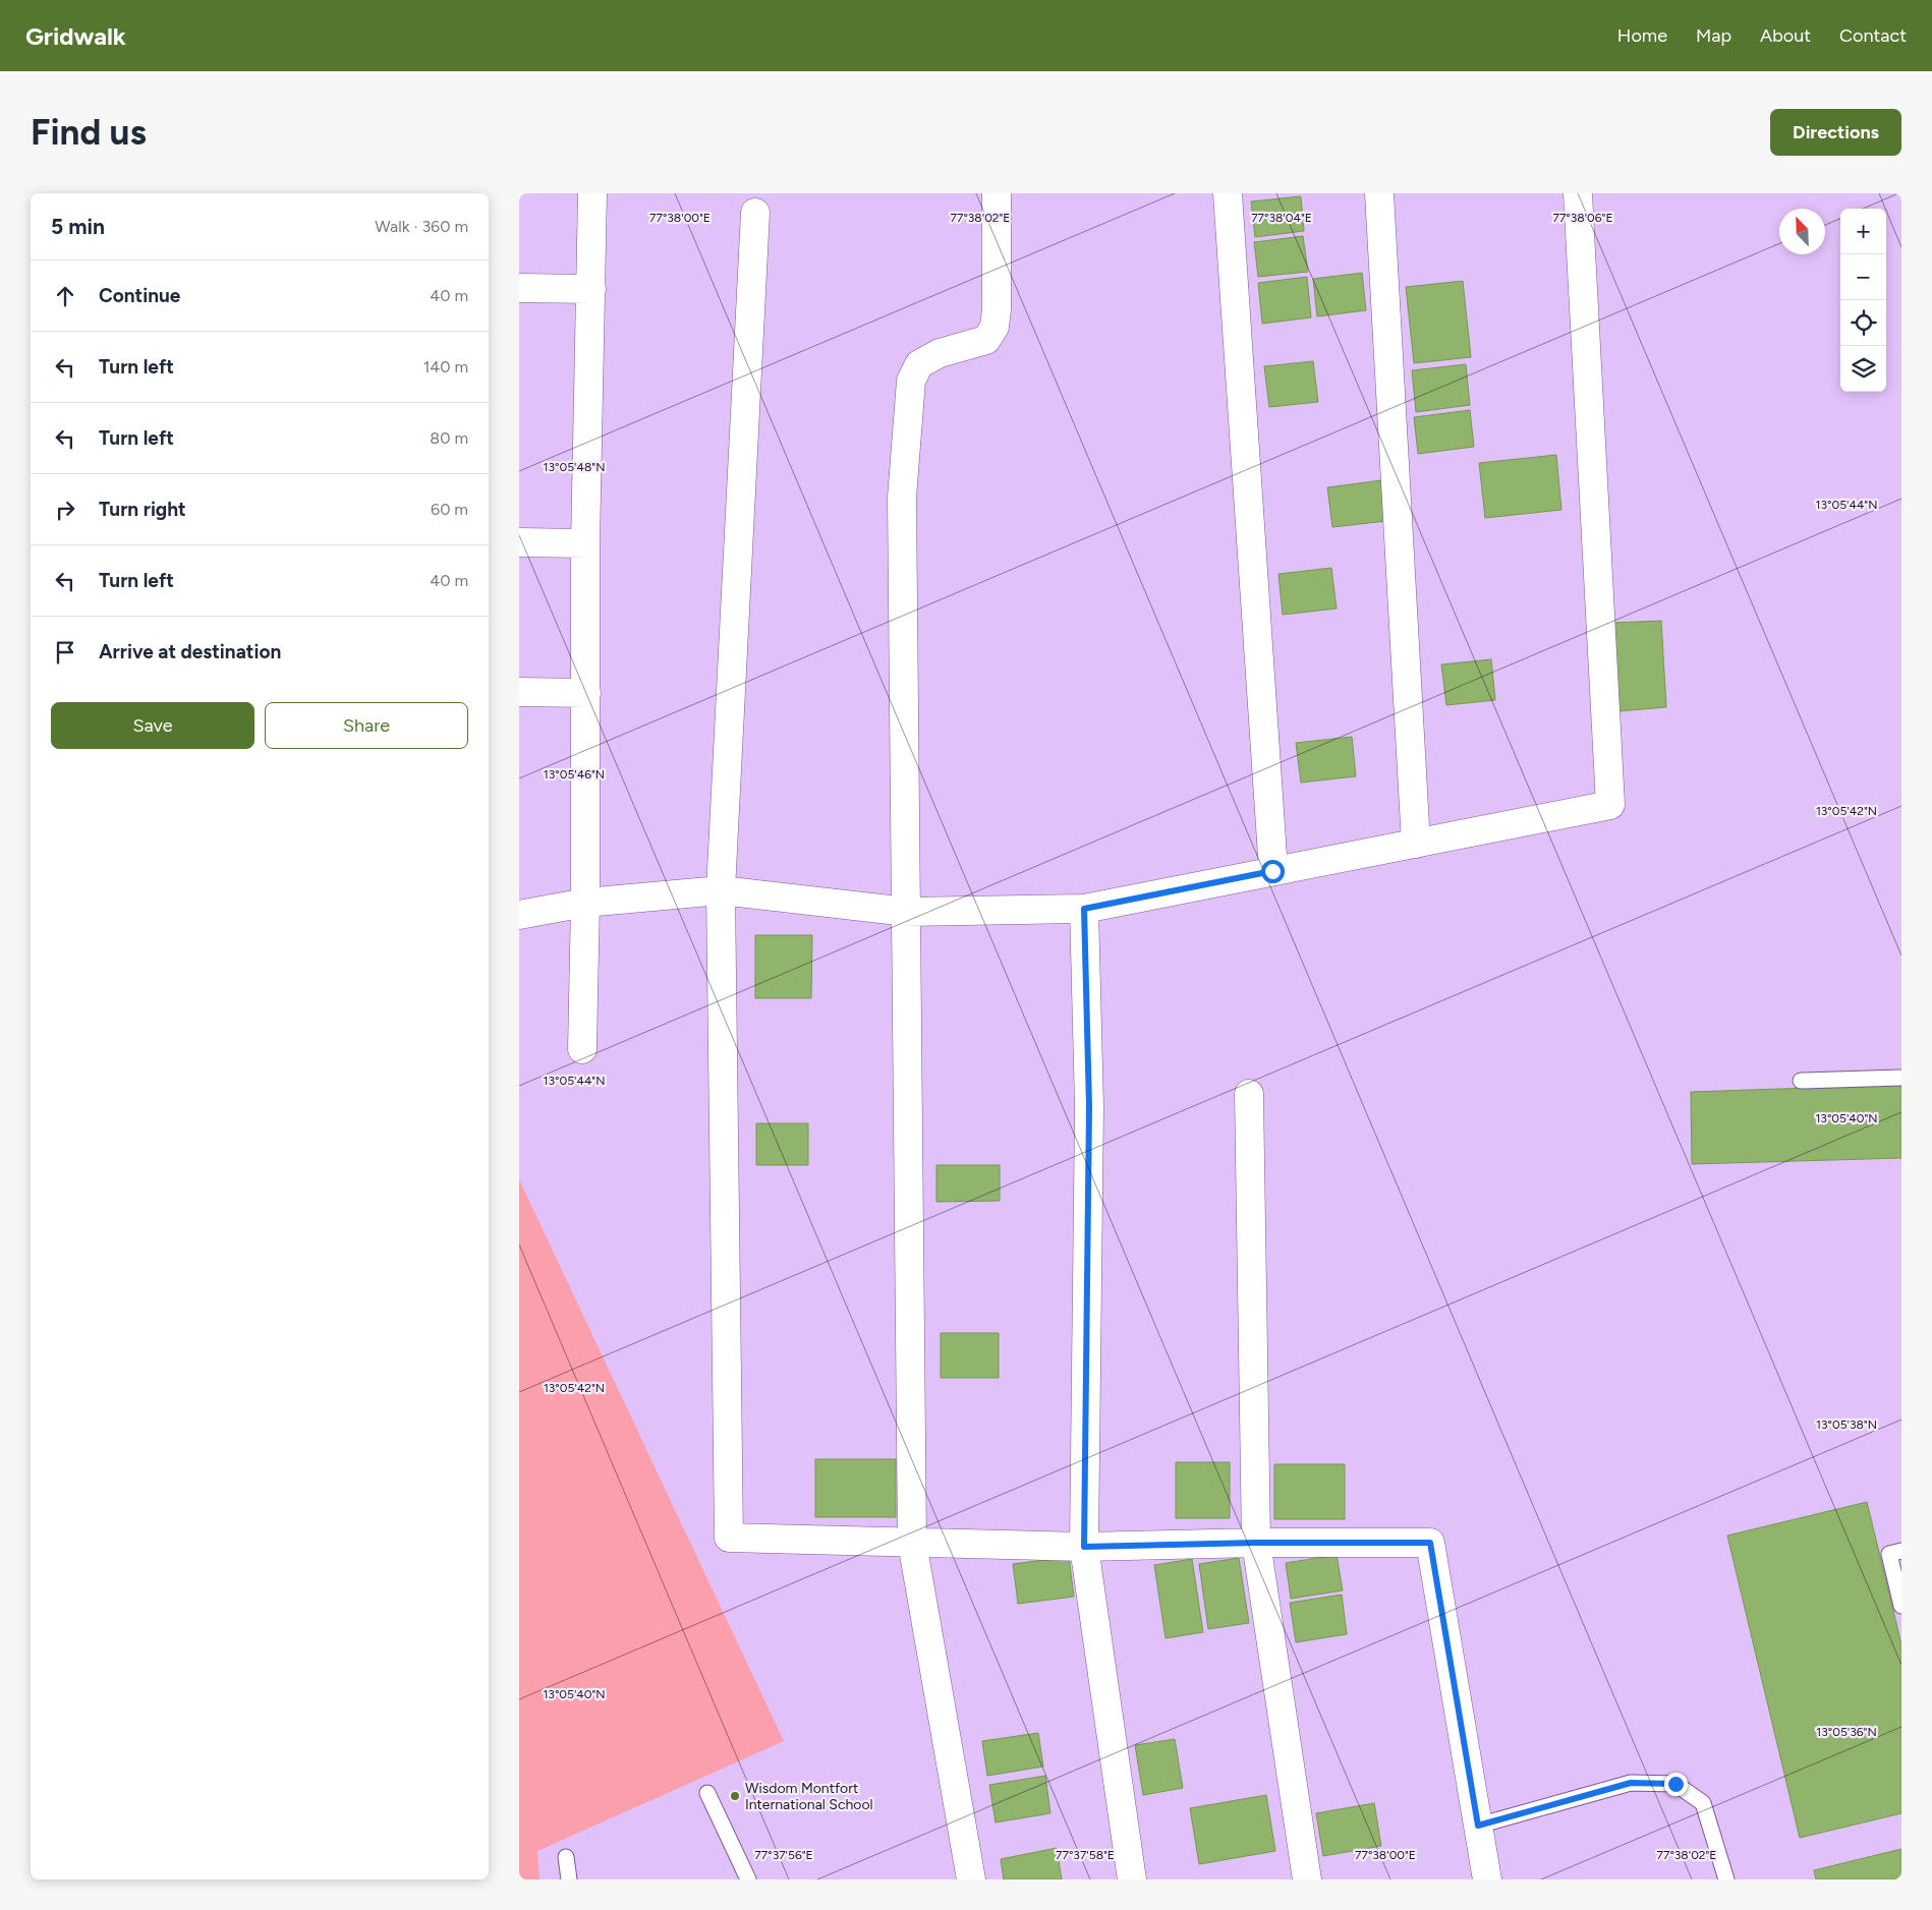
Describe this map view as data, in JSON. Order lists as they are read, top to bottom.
{
  "places": ["Wisdom Montfort International School"],
  "north": "top left",
  "page": {
    "header": "Gridwalk",
    "nav": [
      "Home",
      "Map",
      "About",
      "Contact"
    ],
    "buttons": [
      "Directions",
      ["Save", "Share"]
    ],
    "title": "Find us",
    "heading": ["5 min", "Walk · 360 m"],
    "map_buttons": ["+", "−"],
    "list": [
      ["Continue", "40 m"],
      ["Turn left", "140 m"],
      ["Turn left", "80 m"],
      ["Turn right", "60 m"],
      ["Turn left", "40 m"],
      "Arrive at destination"
    ]
  },
  "coordinates": [
    "77°38'00\"E",
    "77°38'02\"E",
    "77°38'04\"E",
    "77°38'06\"E",
    "13°05'48\"N",
    "13°05'44\"N",
    "13°05'46\"N",
    "13°05'42\"N",
    "13°05'40\"N",
    "13°05'38\"N",
    "13°05'36\"N",
    "77°37'56\"E",
    "77°37'58\"E"
  ]
}
